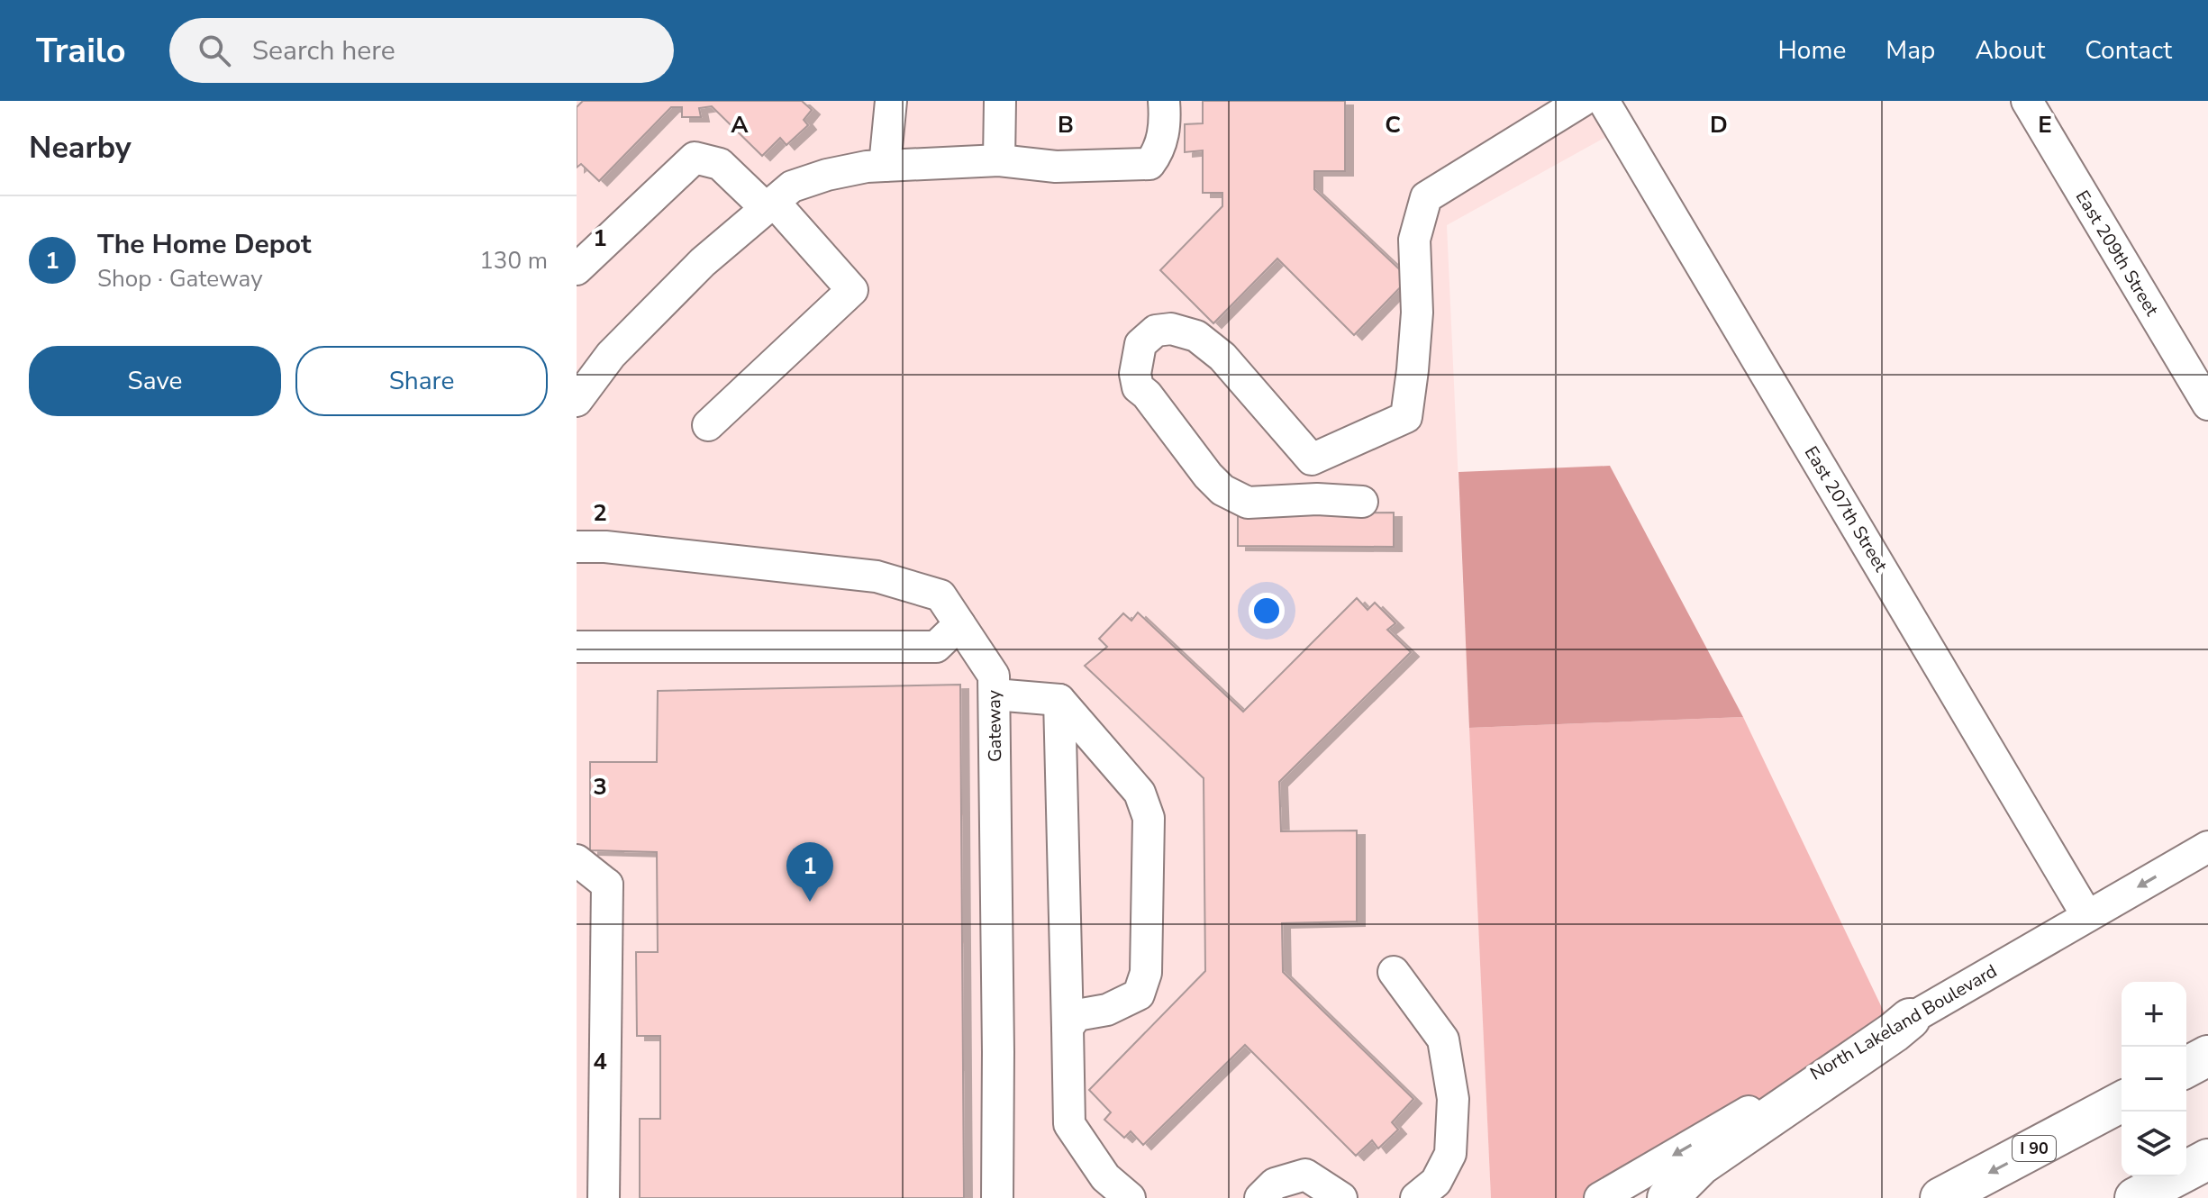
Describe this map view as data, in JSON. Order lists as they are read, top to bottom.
{
  "streets": {
    "highway": ["I 90"],
    "street": [
      "East 209th Street",
      "East 207th Street",
      "Gateway",
      "North Lakeland Boulevard"
    ]
  },
  "crossings": [
    ["East 207th Street", "North Lakeland Boulevard"]
  ],
  "one_way": ["North Lakeland Boulevard"],
  "page": {
    "header": "Trailo",
    "search": "Search here",
    "nav": [
      "Home",
      "Map",
      "About",
      "Contact"
    ],
    "heading": "Nearby",
    "list": [
      {
        "mark": "1",
        "name": "The Home Depot",
        "note": "Shop · Gateway",
        "value": "130 m"
      }
    ],
    "buttons": ["Save", "Share"],
    "pins": "1",
    "map_buttons": ["+", "−"]
  },
  "grid": {
    "columns": [
      "A",
      "B",
      "C",
      "D",
      "E"
    ],
    "rows": [
      "1",
      "2",
      "3",
      "4"
    ]
  }
}
